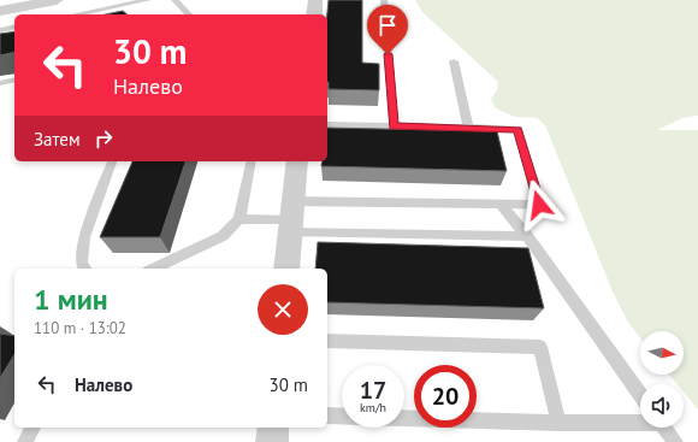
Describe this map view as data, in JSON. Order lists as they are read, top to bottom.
{
  "north": "right",
  "page": {
    "turn": ["30 m", "Налево"],
    "then": "Затем",
    "heading": ["1 мин", "110 m · 13:02"],
    "list": [
      {
        "name": "Налево",
        "value": "30 m"
      }
    ],
    "speed": "17 km/h",
    "limit": "20"
  }
}
